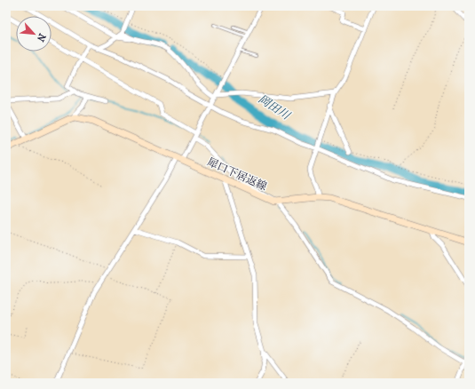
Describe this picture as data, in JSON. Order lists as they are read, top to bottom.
{
  "streets": {
    "main road": ["犀口下居返線"]
  },
  "water": ["岡田川"],
  "north": "bottom right"
}
